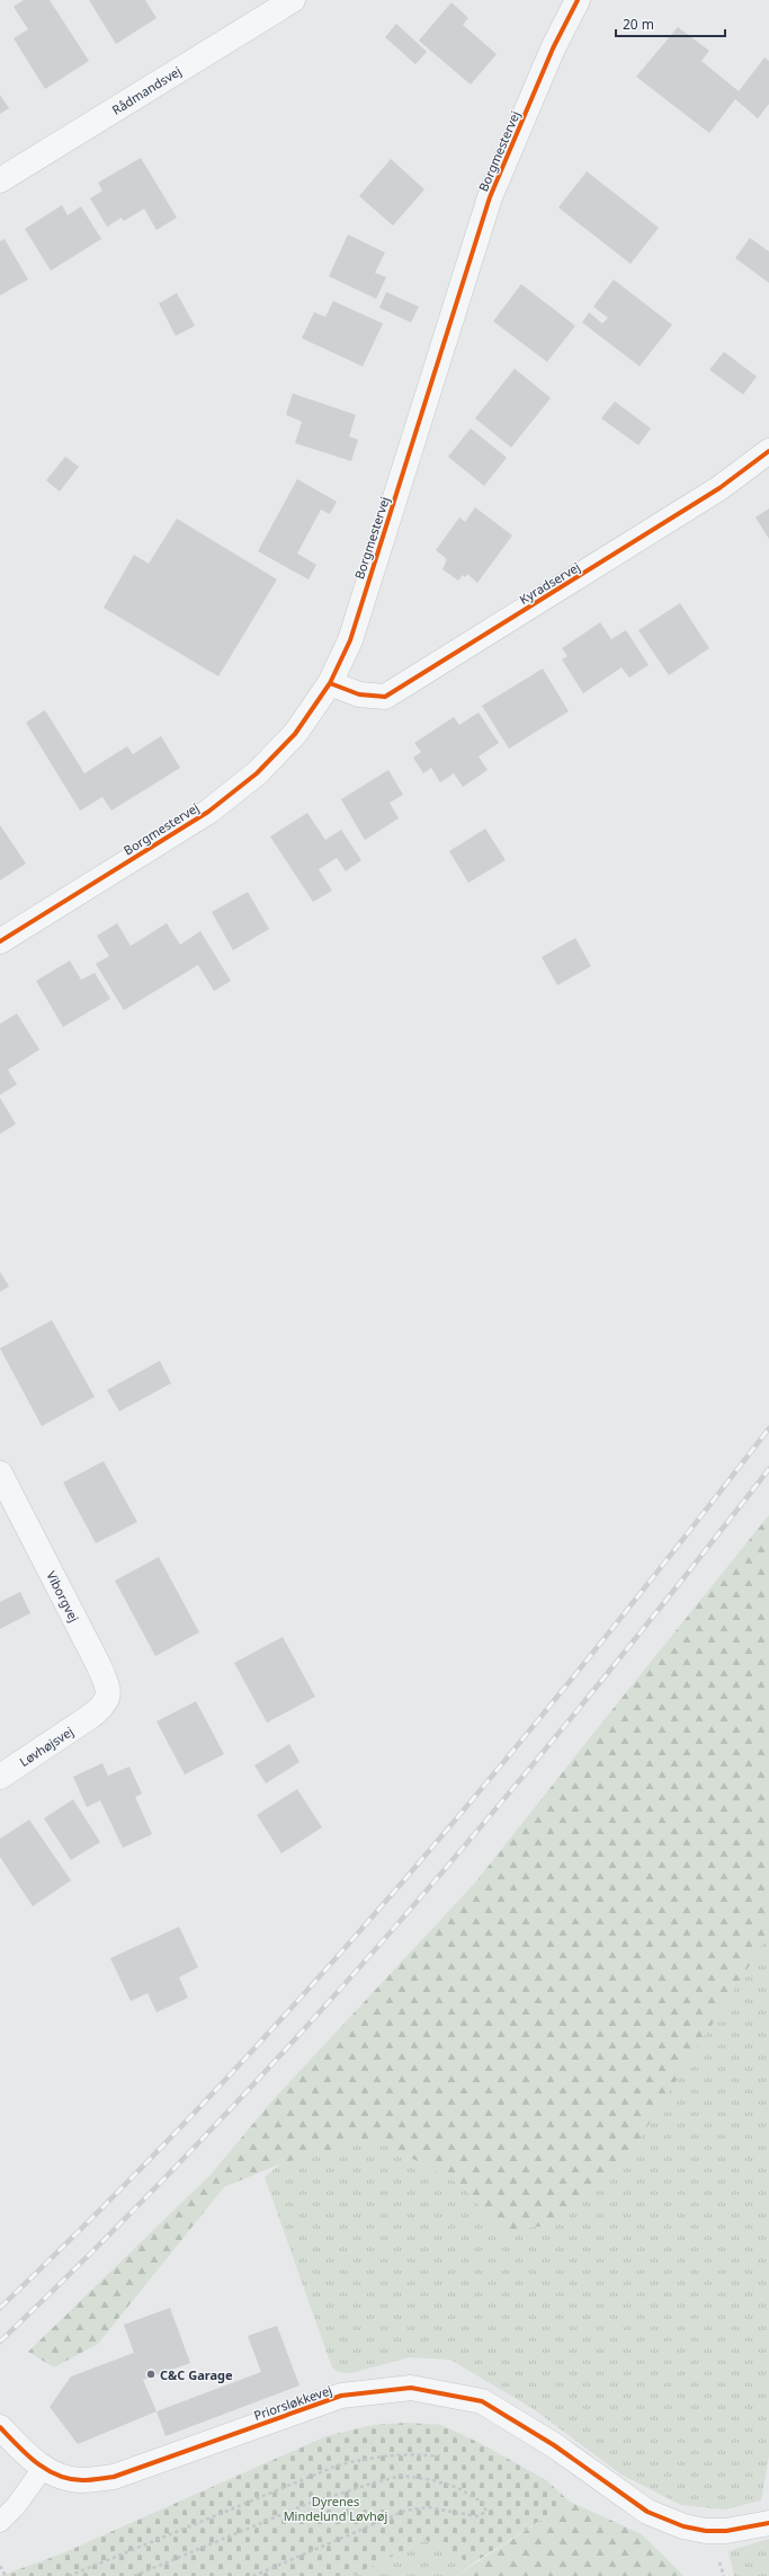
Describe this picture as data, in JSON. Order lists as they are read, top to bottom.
{
  "streets": {
    "street": [
      "Rådmandsvej",
      "Borgmestervej",
      "Kyradservej",
      "Viborgvej",
      "Løvhøjsvej",
      "Priorsløkkevej"
    ]
  },
  "crossings": [
    ["Borgmestervej", "Kyradservej"],
    ["Viborgvej", "Løvhøjsvej"]
  ],
  "parks": ["Dyrenes Mindelund Løvhøj"],
  "places": ["C&C Garage"],
  "scale_bar": "20 m"
}
